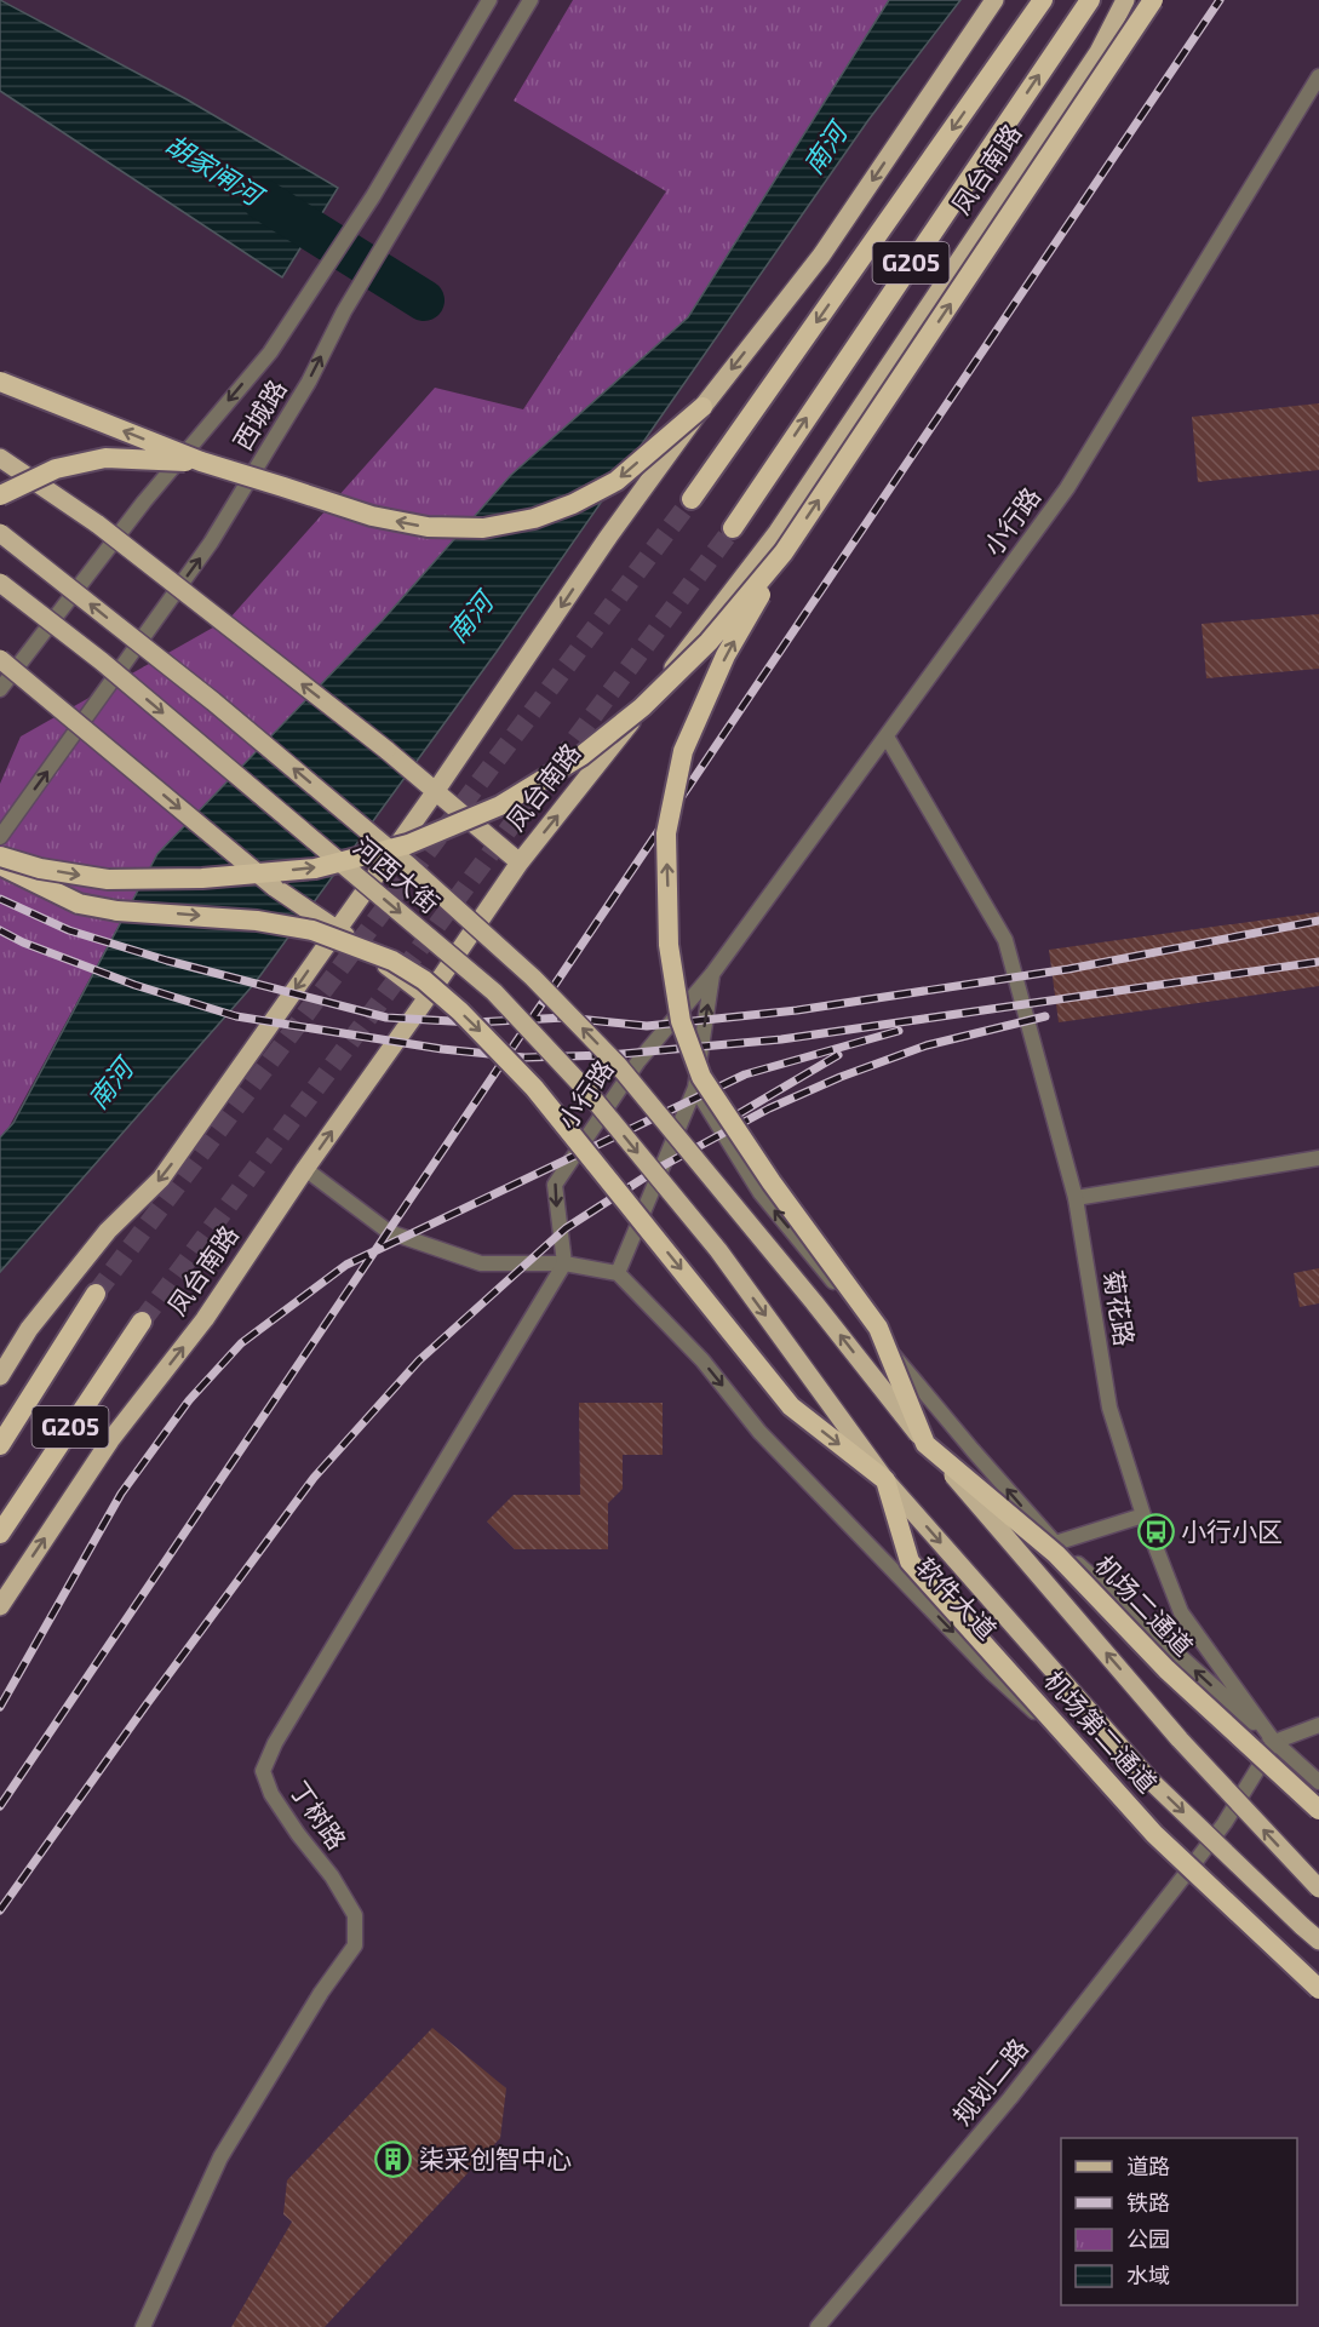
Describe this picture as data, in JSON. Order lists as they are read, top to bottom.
{
  "streets": {
    "highway": [
      "凤台南路",
      "G205",
      "机场二通道",
      "机场第二通道"
    ],
    "main road": ["河西大街", "软件大道"],
    "street": [
      "西城路",
      "小行路",
      "菊花路",
      "丁树路",
      "规划二路"
    ]
  },
  "crossings": [
    ["小行路", "菊花路"],
    ["小行路", "软件大道"],
    ["小行路", "丁树路"],
    ["河西大街", "软件大道"],
    ["河西大街", "机场二通道"],
    ["软件大道", "机场第二通道"],
    ["软件大道", "规划二路"]
  ],
  "water": ["南河", "胡家闸河"],
  "places": {
    "bus stop": ["小行小区"],
    "building": ["柒采创智中心"]
  },
  "legend": [
    "道路",
    "铁路",
    "公园",
    "水域"
  ]
}
